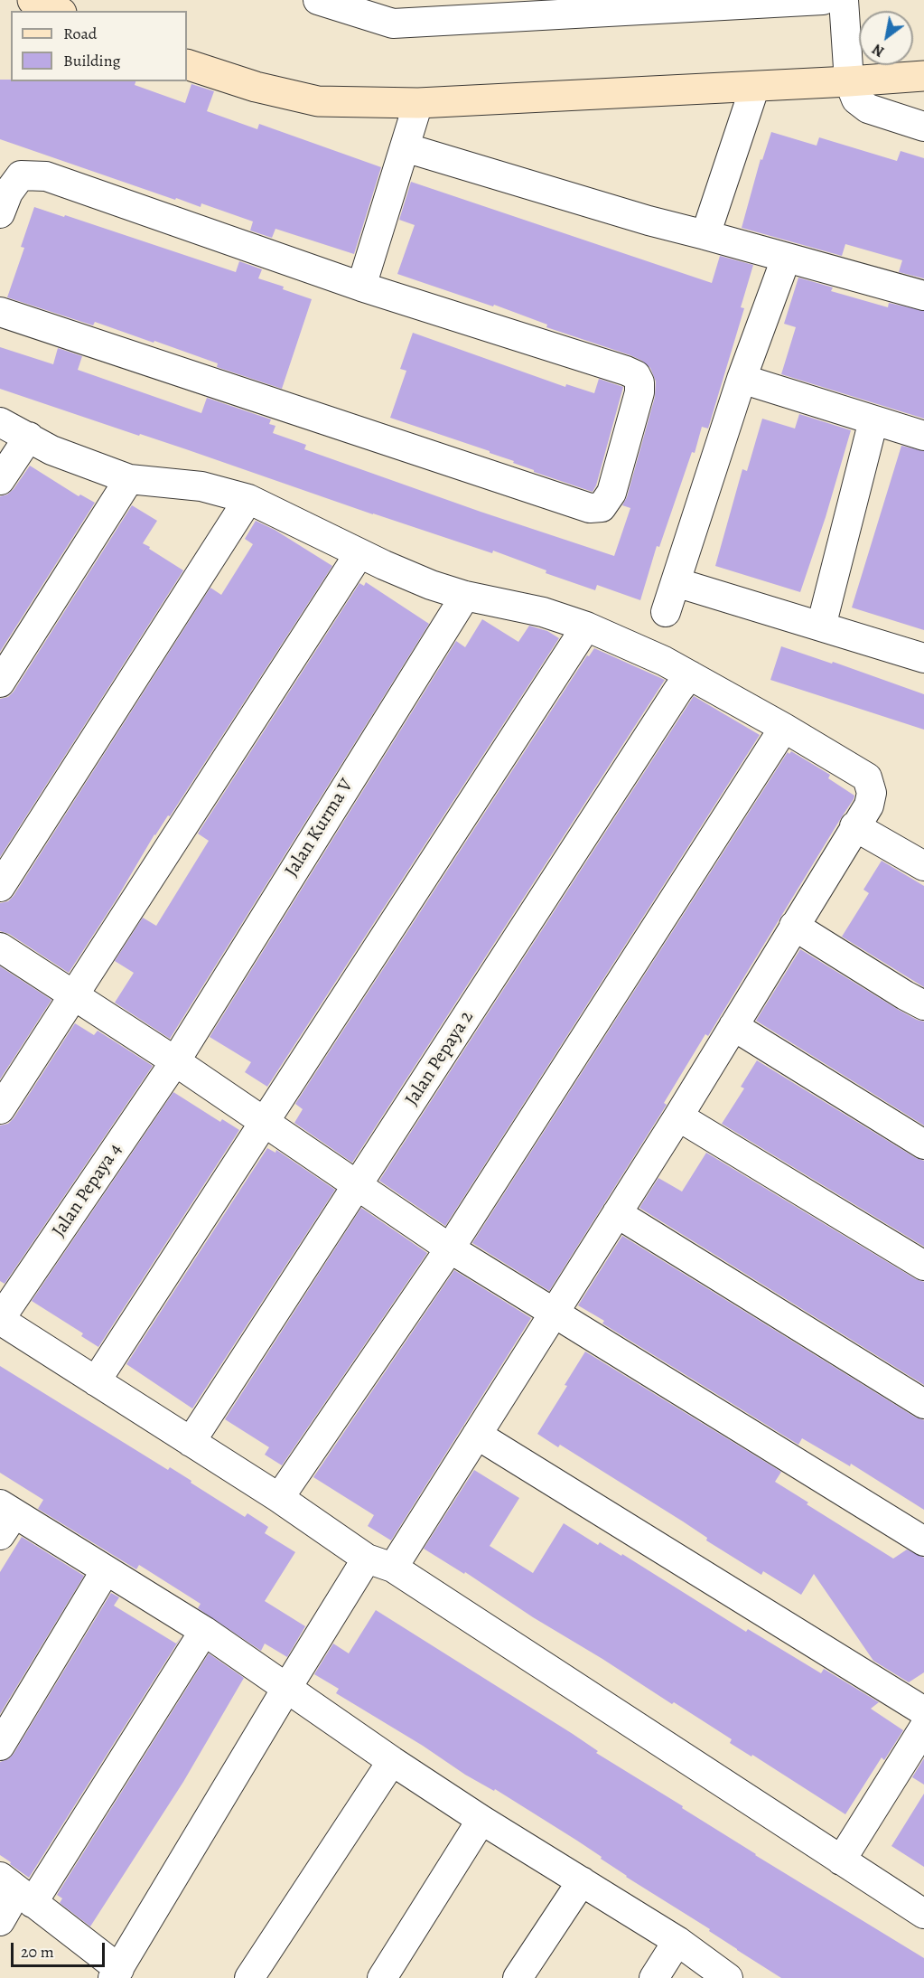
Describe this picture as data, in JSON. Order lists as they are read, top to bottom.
{
  "streets": {
    "street": ["Jalan Kurma V", "Jalan Pepaya 2", "Jalan Pepaya 4"]
  },
  "crossings": [
    ["Jalan Kurma V", "Jalan Pepaya 4"]
  ],
  "legend": ["Road", "Building"],
  "scale_bar": "20 m",
  "north": "bottom left"
}
